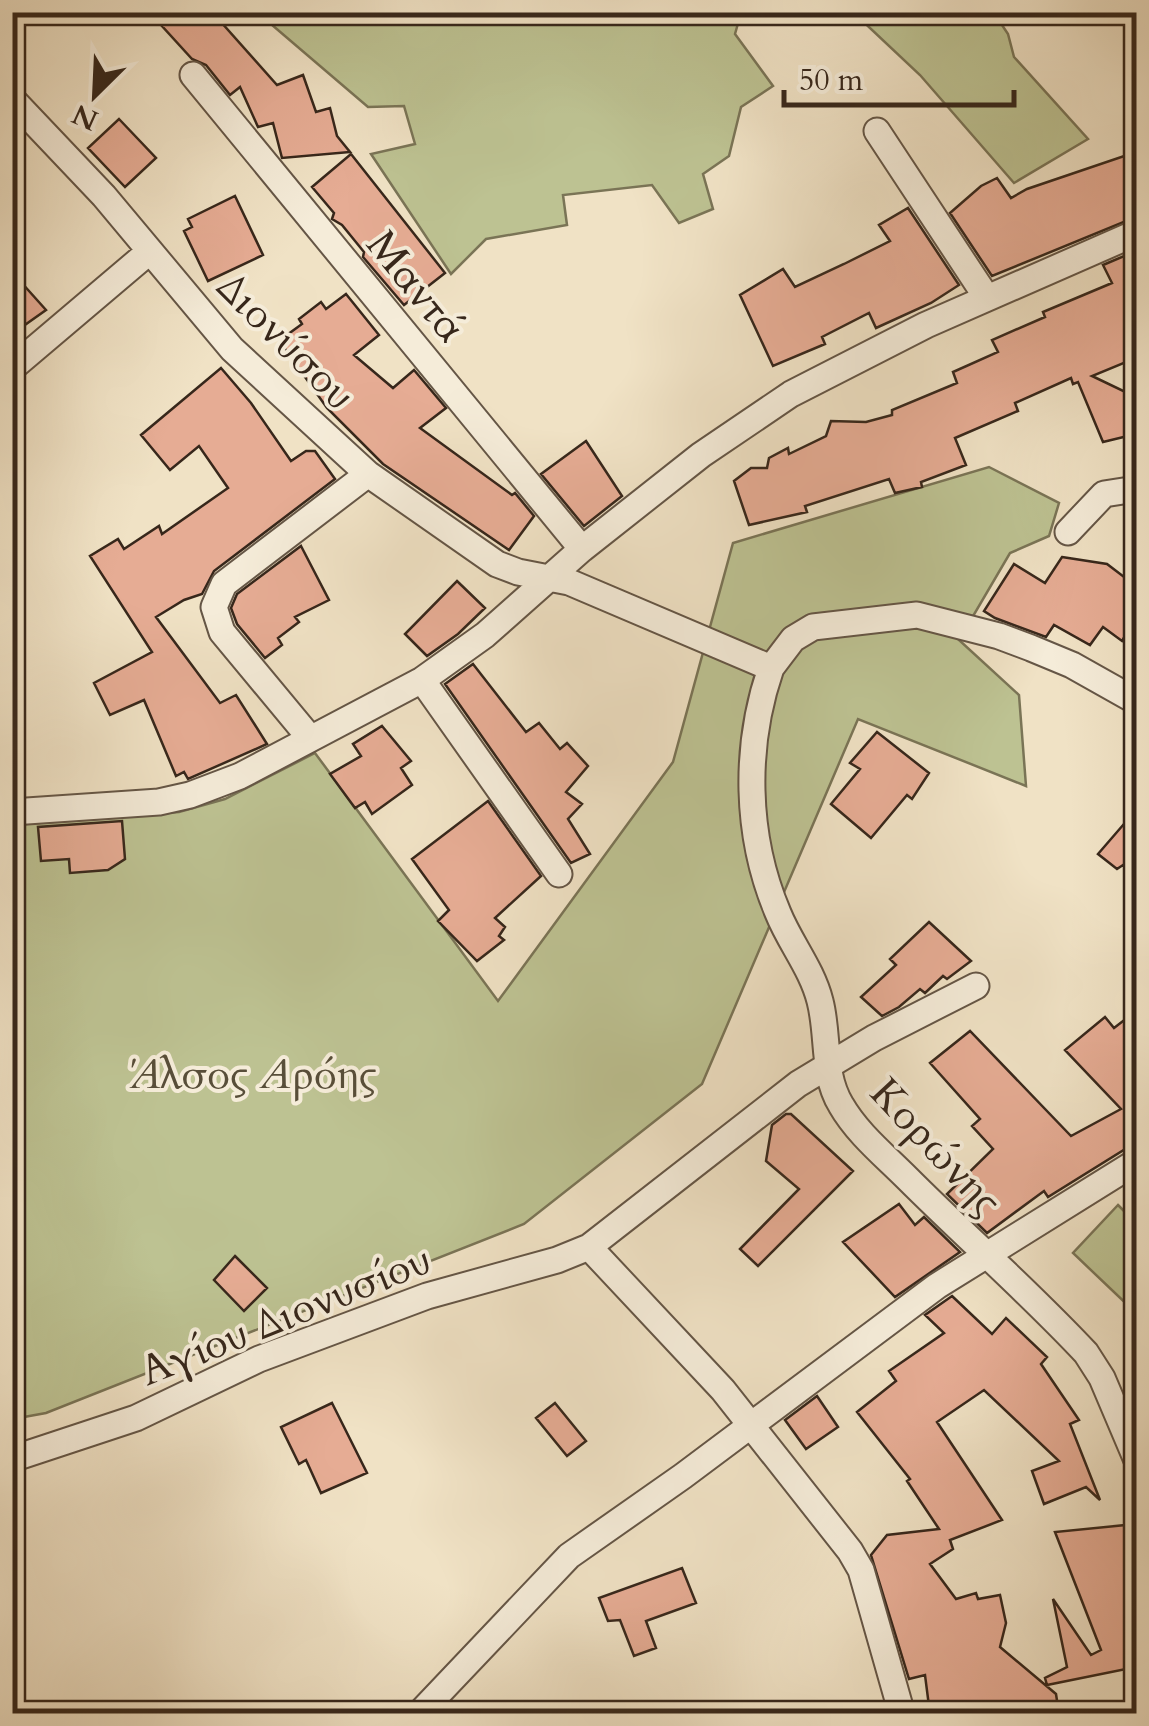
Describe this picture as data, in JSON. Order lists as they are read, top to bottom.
{
  "streets": {
    "street": [
      "Μαντά",
      "Διονύσου",
      "Κορώνης",
      "Αγίου Διονυσίου"
    ]
  },
  "crossings": [
    ["Διονύσου", "Κορώνης"],
    ["Κορώνης", "Αγίου Διονυσίου"]
  ],
  "parks": ["Άλσος Αρόης"],
  "scale_bar": "50 m",
  "north": "bottom left"
}
